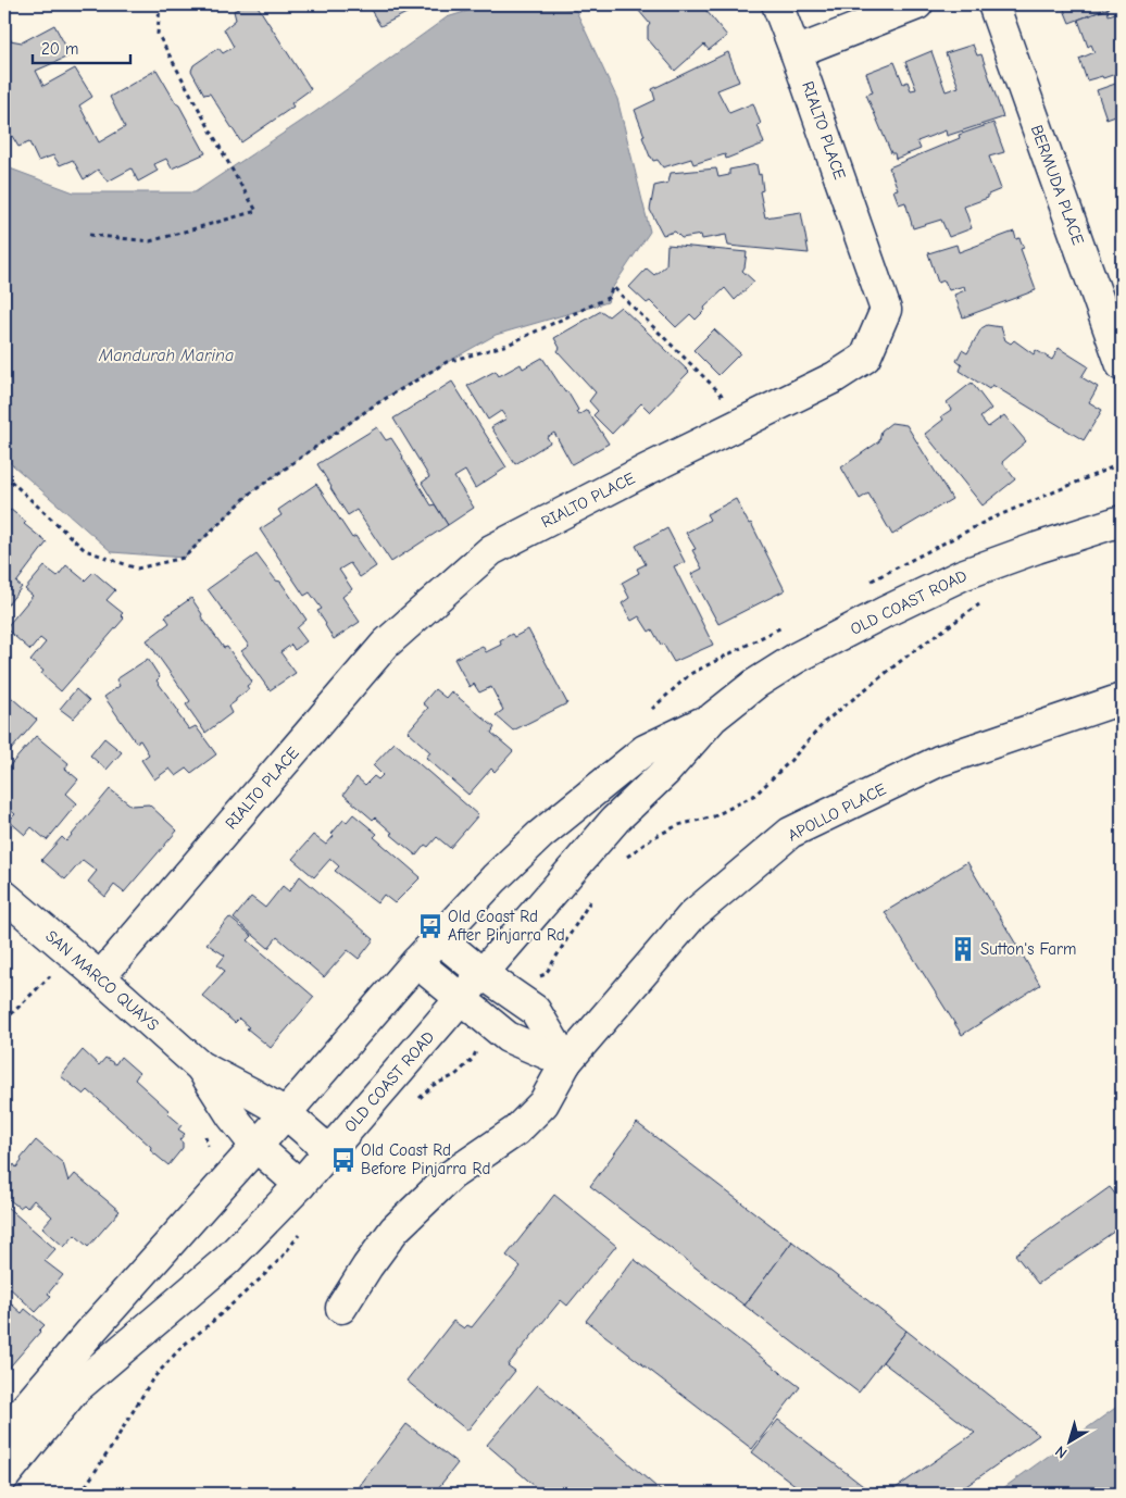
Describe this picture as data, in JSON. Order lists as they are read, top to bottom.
{
  "streets": {
    "street": [
      "RIALTO PLACE",
      "BERMUDA PLACE",
      "OLD COAST ROAD",
      "APOLLO PLACE",
      "SAN MARCO QUAYS"
    ]
  },
  "crossings": [
    ["RIALTO PLACE", "SAN MARCO QUAYS"],
    ["OLD COAST ROAD", "SAN MARCO QUAYS"]
  ],
  "water": ["Mandurah Marina"],
  "places": {
    "bus stop": ["Old Coast Rd After Pinjarra Rd", "Old Coast Rd Before Pinjarra Rd"],
    "building": ["Sutton's Farm"]
  },
  "scale_bar": "20 m",
  "north": "bottom left"
}
